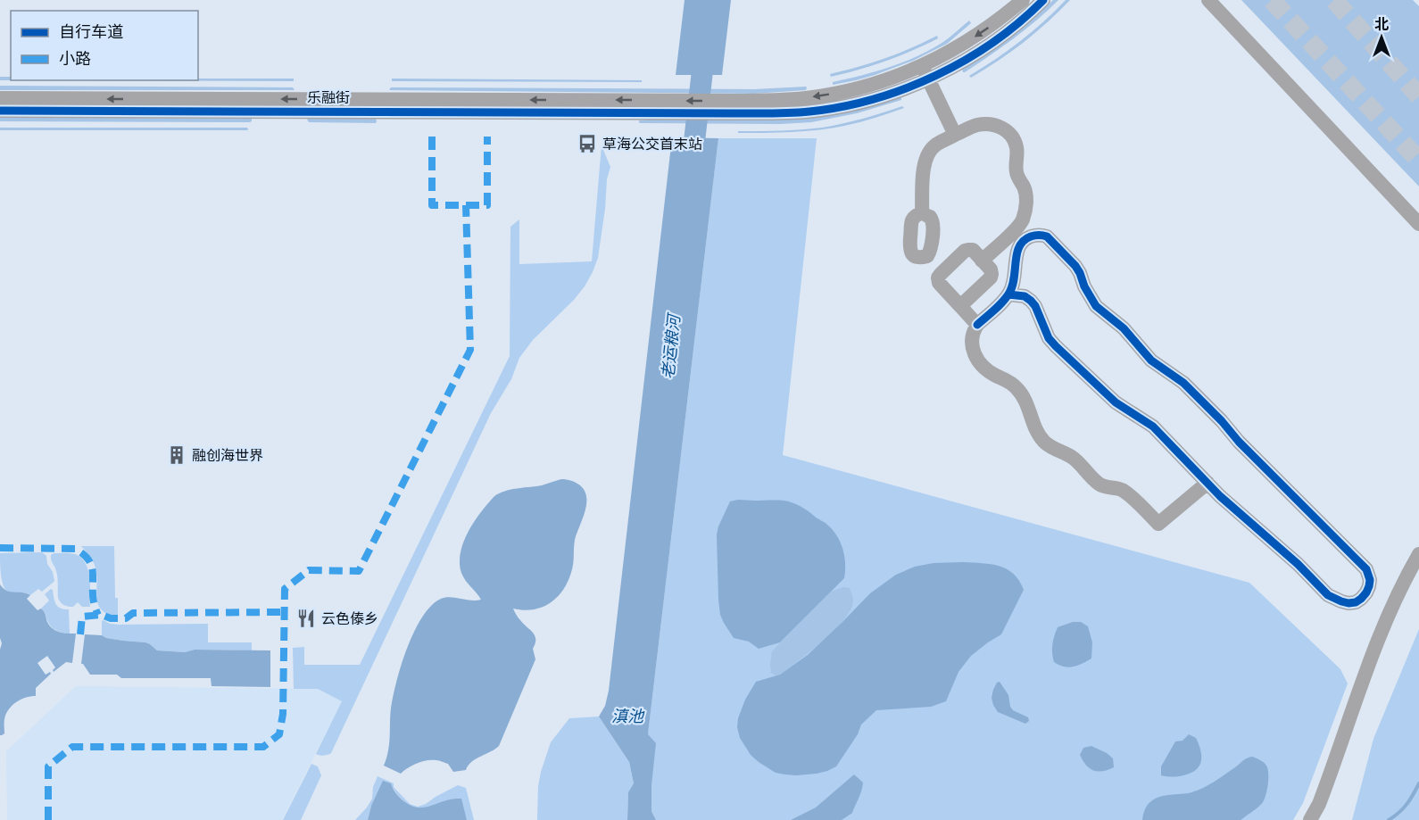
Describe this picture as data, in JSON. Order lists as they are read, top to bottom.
{
  "streets": {
    "street": ["乐融街"]
  },
  "water": ["老运粮河", "滇池"],
  "places": {
    "bus stop": ["草海公交首末站"],
    "building": ["融创海世界"],
    "restaurant": ["云色傣乡"]
  },
  "legend": ["自行车道", "小路"],
  "north": "top"
}
